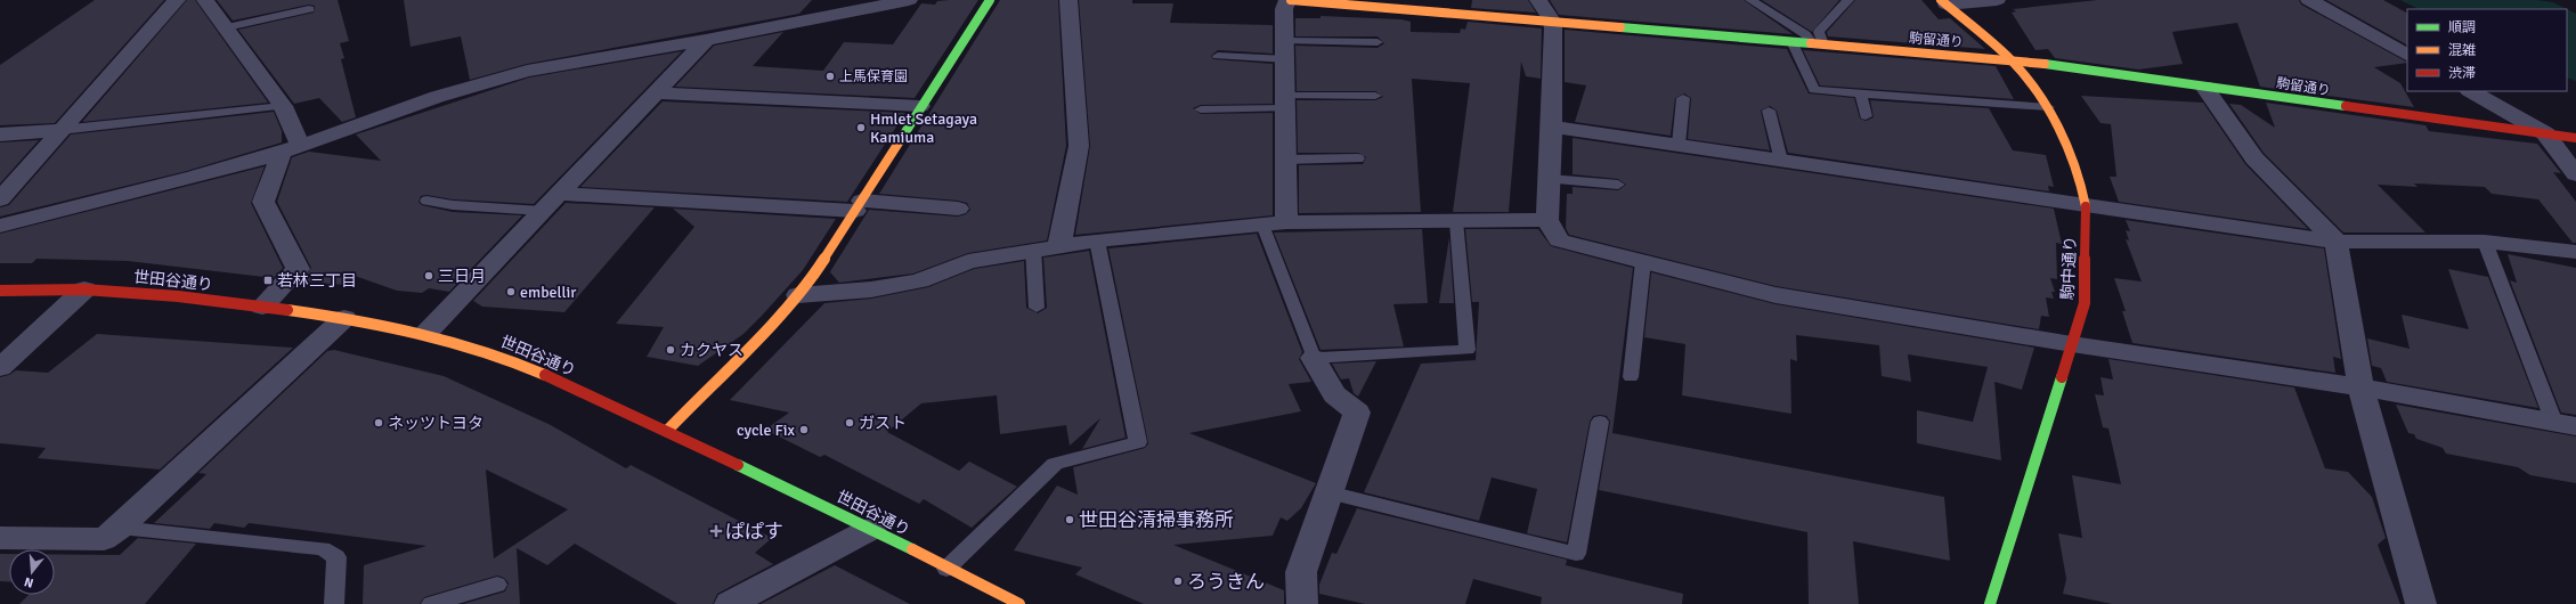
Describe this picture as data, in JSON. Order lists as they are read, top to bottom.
{
  "streets": {
    "street": ["駒留通り", "駒中通り", "世田谷通り"]
  },
  "crossings": [
    ["駒留通り", "駒中通り"]
  ],
  "places": {
    "other": [
      "上馬保育園",
      "Hmlet Setagaya Kamiuma",
      "三日月",
      "embellir",
      "カクヤス",
      "ネッツトヨタ",
      "ガスト",
      "cycle Fix",
      "世田谷清掃事務所",
      "ろうきん"
    ],
    "transit": ["若林三丁目"],
    "health": ["ぱぱす"]
  },
  "legend": ["順調", "混雑", "渋滞"],
  "north": "bottom"
}
